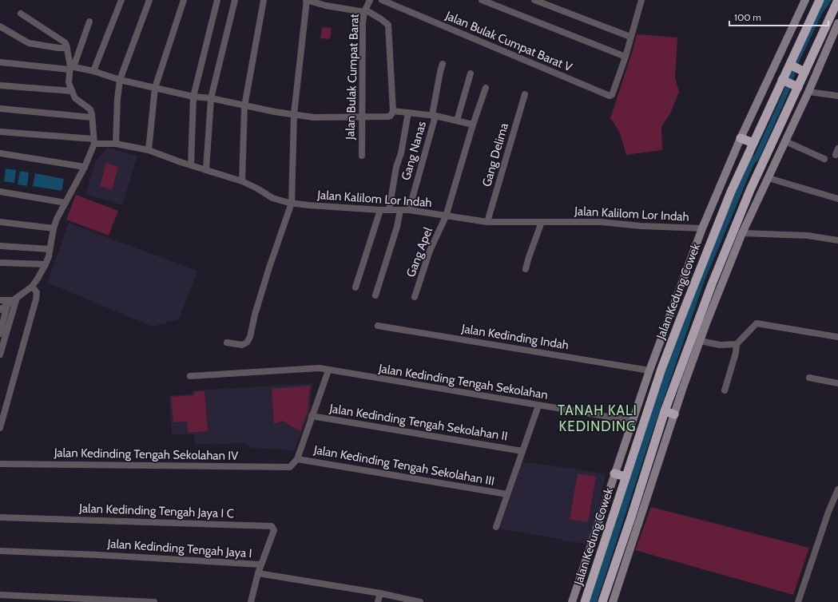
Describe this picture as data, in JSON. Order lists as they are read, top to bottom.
{
  "streets": {
    "highway": ["Jalan Kedung Cowek"],
    "street": [
      "Jalan Bulak Cumpat Barat V",
      "Jalan Bulak Cumpat Barat",
      "Gang Nanas",
      "Gang Delima",
      "Jalan Kalilom Lor Indah",
      "Gang Apel",
      "Jalan Kedinding Indah",
      "Jalan Kedinding Tengah Sekolahan",
      "Jalan Kedinding Tengah Sekolahan II",
      "Jalan Kedinding Tengah Sekolahan IV",
      "Jalan Kedinding Tengah Sekolahan III",
      "Jalan Kedinding Tengah Jaya I C",
      "Jalan Kedinding Tengah Jaya I"
    ]
  },
  "crossings": [
    ["Gang Nanas", "Jalan Kalilom Lor Indah"],
    ["Gang Delima", "Jalan Kalilom Lor Indah"],
    ["Jalan Kalilom Lor Indah", "Gang Apel"],
    ["Jalan Kalilom Lor Indah", "Jalan Kedung Cowek"],
    ["Jalan Kedung Cowek", "Jalan Kedinding Indah"],
    ["Jalan Kedung Cowek", "Jalan Kedinding Tengah Sekolahan"],
    ["Jalan Kedinding Tengah Sekolahan IV", "Jalan Kedinding Tengah Sekolahan III"],
    ["Jalan Kedinding Tengah Jaya I C", "Jalan Kedinding Tengah Jaya I"]
  ],
  "districts": ["TANAH KALI KEDINDING"],
  "scale_bar": "100 m"
}
